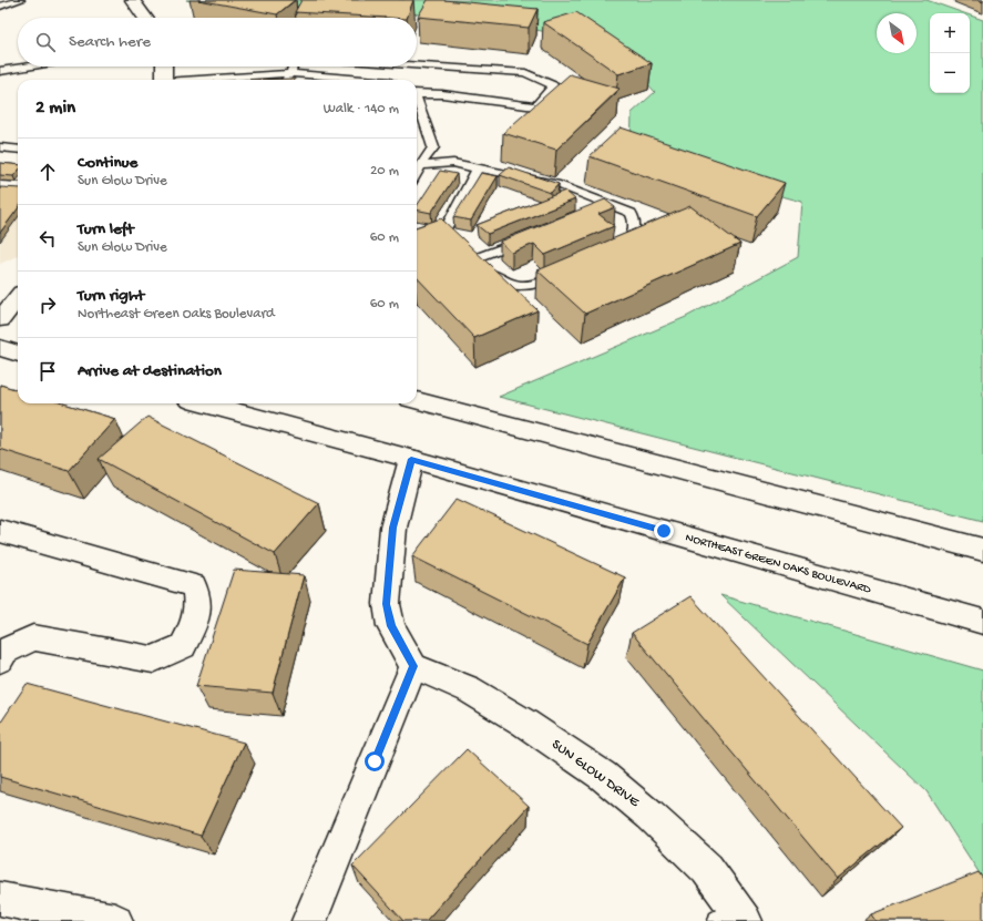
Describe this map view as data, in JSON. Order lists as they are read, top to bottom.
{
  "streets": {
    "street": ["NORTHEAST GREEN OAKS BOULEVARD", "SUN GLOW DRIVE"]
  },
  "north": "bottom right",
  "page": {
    "map_buttons": ["+", "−"],
    "search": "Search here",
    "heading": ["2 min", "Walk · 140 m"],
    "list": [
      ["Continue", "Sun Glow Drive", "20 m"],
      ["Turn left", "Sun Glow Drive", "60 m"],
      ["Turn right", "Northeast Green Oaks Boulevard", "60 m"],
      "Arrive at destination"
    ]
  }
}
